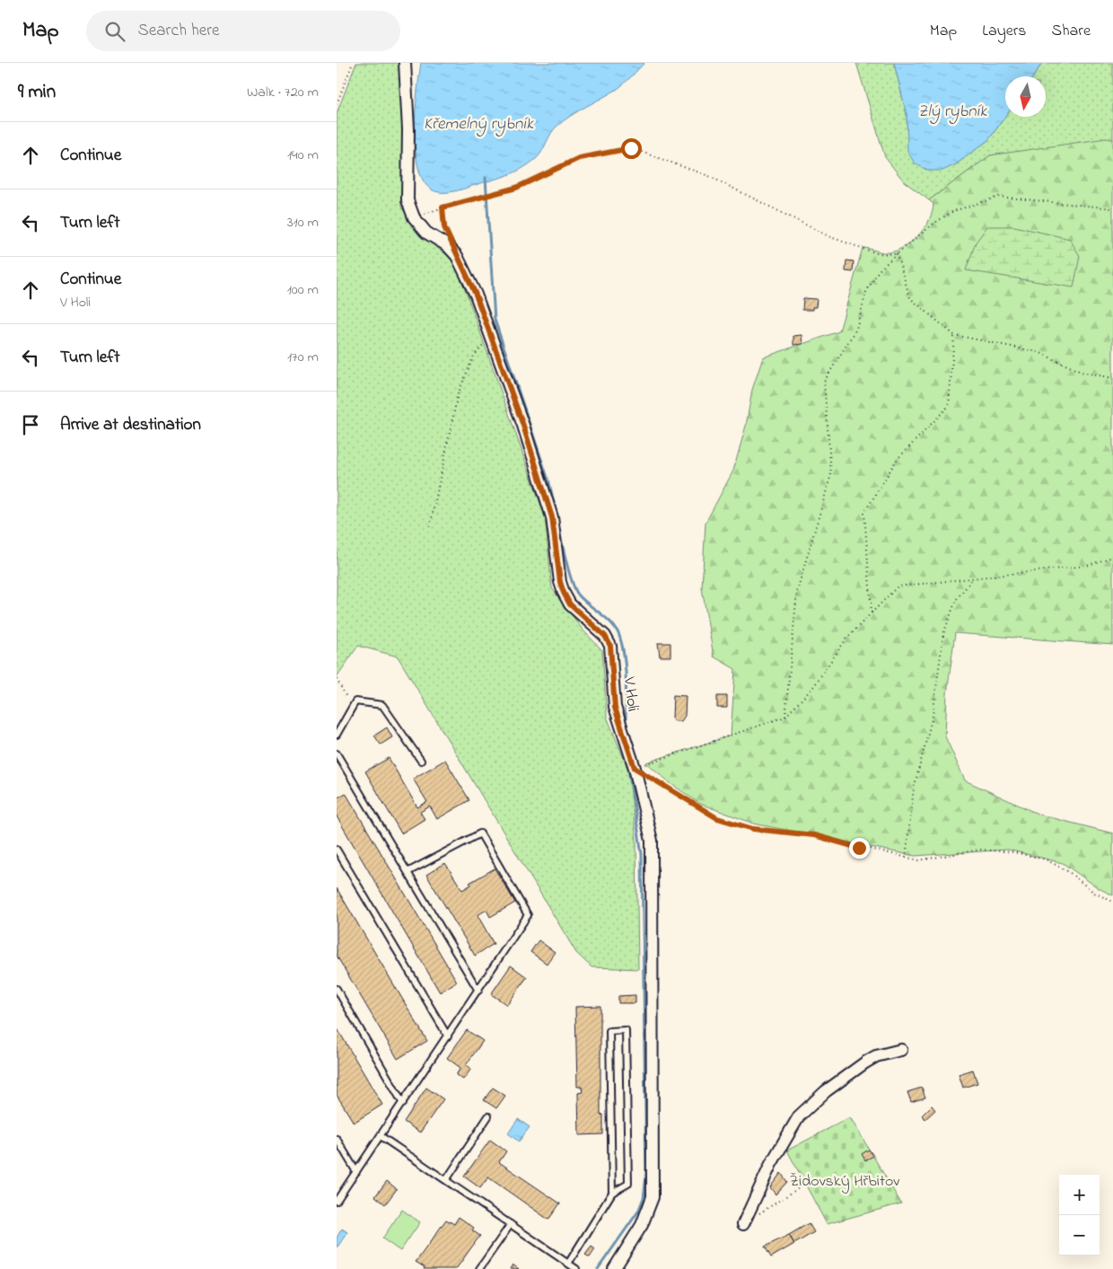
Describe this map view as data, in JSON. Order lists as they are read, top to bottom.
{
  "streets": {
    "street": ["V Holi"]
  },
  "water": ["Zlý rybník", "Křemelný rybník"],
  "parks": ["Židovský Hřbitov"],
  "north": "bottom",
  "page": {
    "header": "Map",
    "search": "Search here",
    "nav": ["Map", "Layers", "Share"],
    "heading": ["9 min", "Walk · 720 m"],
    "list": [
      ["Continue", "140 m"],
      ["Turn left", "310 m"],
      ["Continue", "V Holi", "100 m"],
      ["Turn left", "170 m"],
      "Arrive at destination"
    ],
    "map_buttons": ["+", "−"]
  }
}
